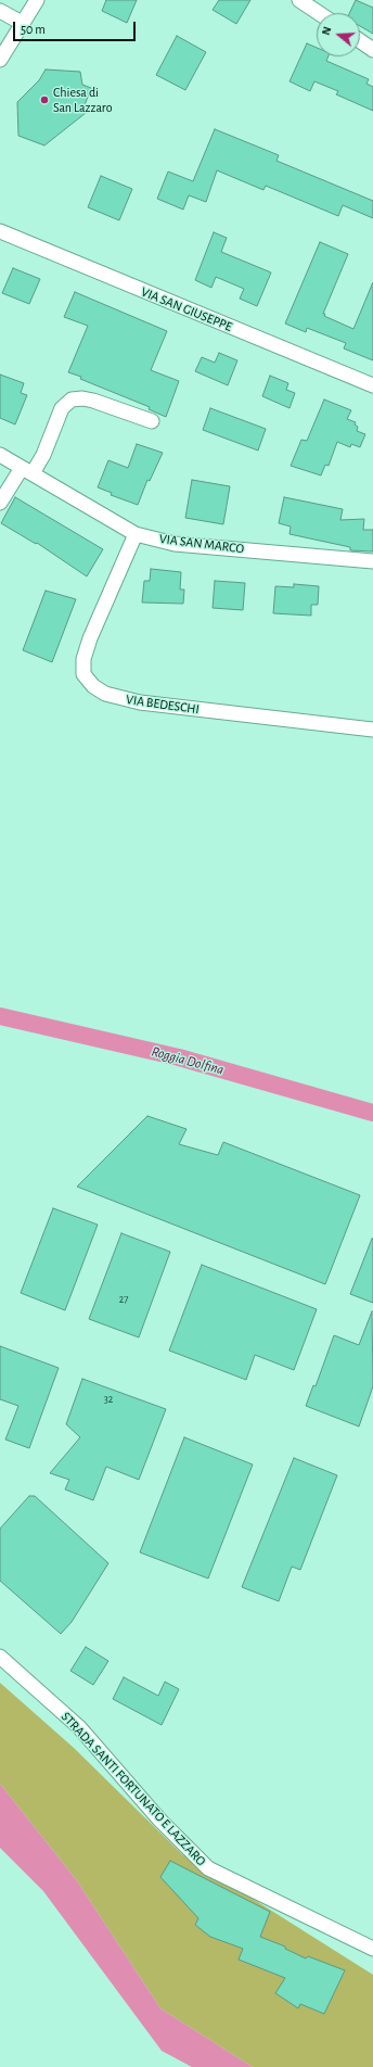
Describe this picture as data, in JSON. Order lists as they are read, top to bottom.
{
  "streets": {
    "street": [
      "VIA SAN GIUSEPPE",
      "VIA SAN MARCO",
      "VIA BEDESCHI",
      "STRADA SANTI FORTUNATO E LAZZARO"
    ]
  },
  "crossings": [
    ["VIA SAN MARCO", "VIA BEDESCHI"]
  ],
  "water": ["Roggia Dolfina"],
  "places": ["Chiesa di San Lazzaro"],
  "house_numbers": ["27", "32"],
  "scale_bar": "50 m",
  "north": "left"
}
